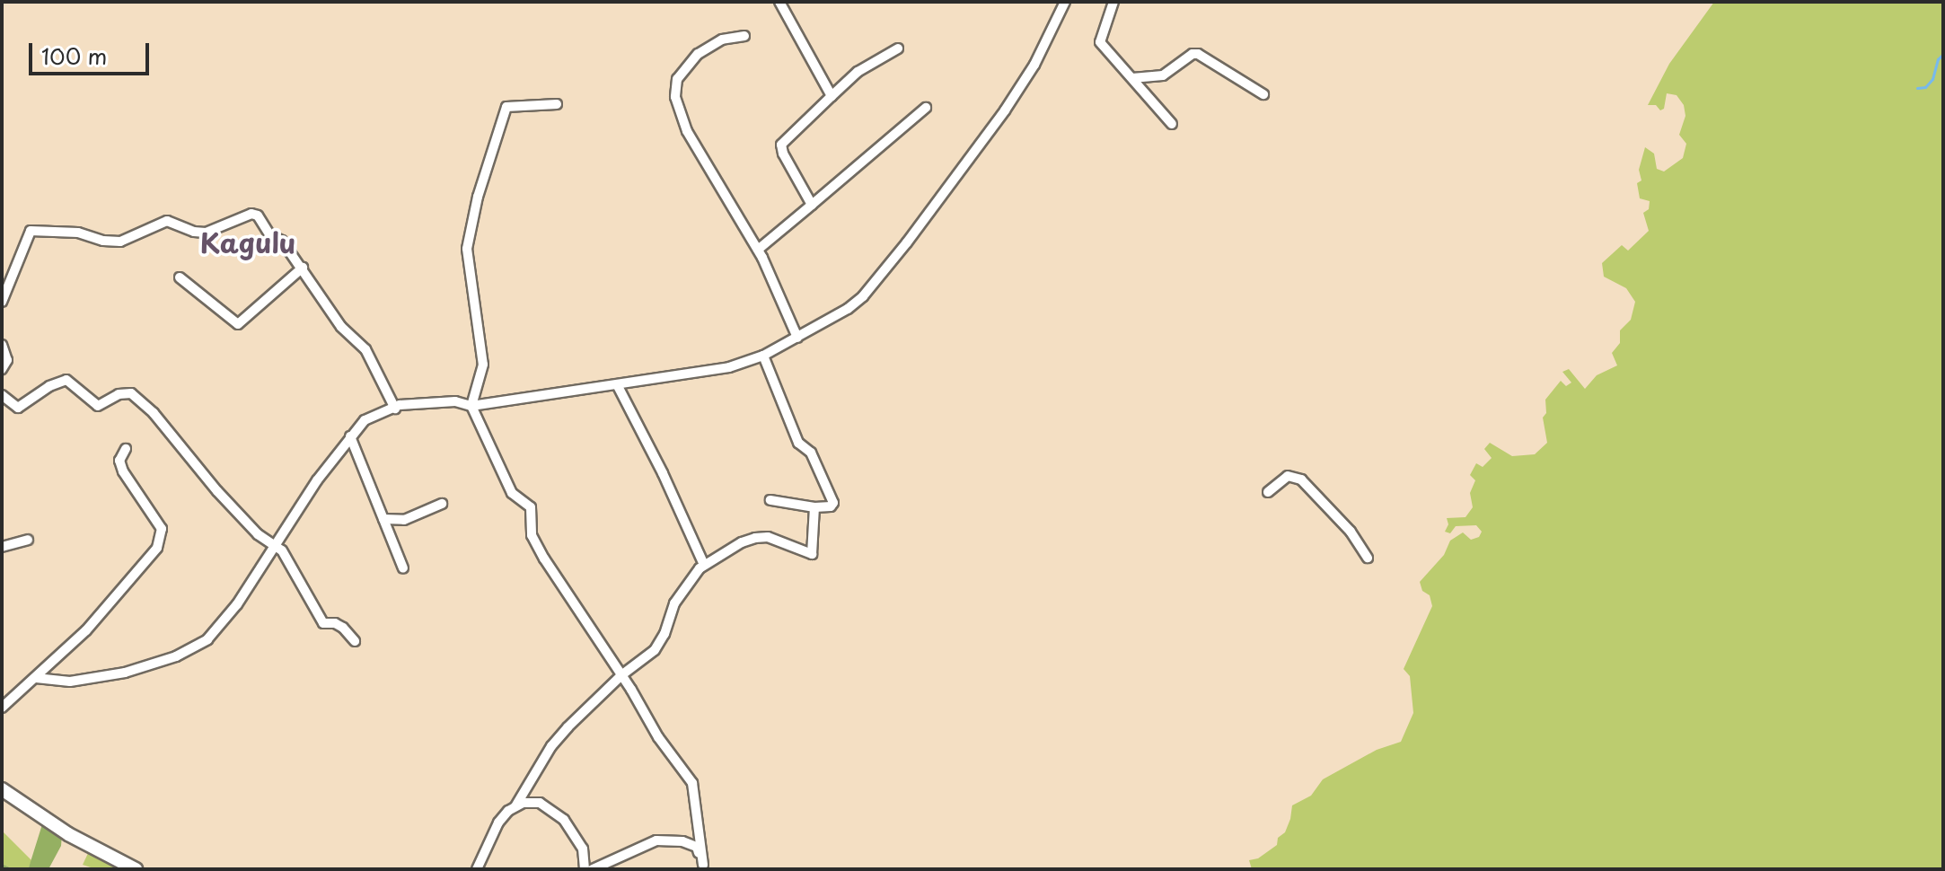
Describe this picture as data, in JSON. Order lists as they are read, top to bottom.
{
  "districts": ["Kagulu"],
  "scale_bar": "100 m"
}
